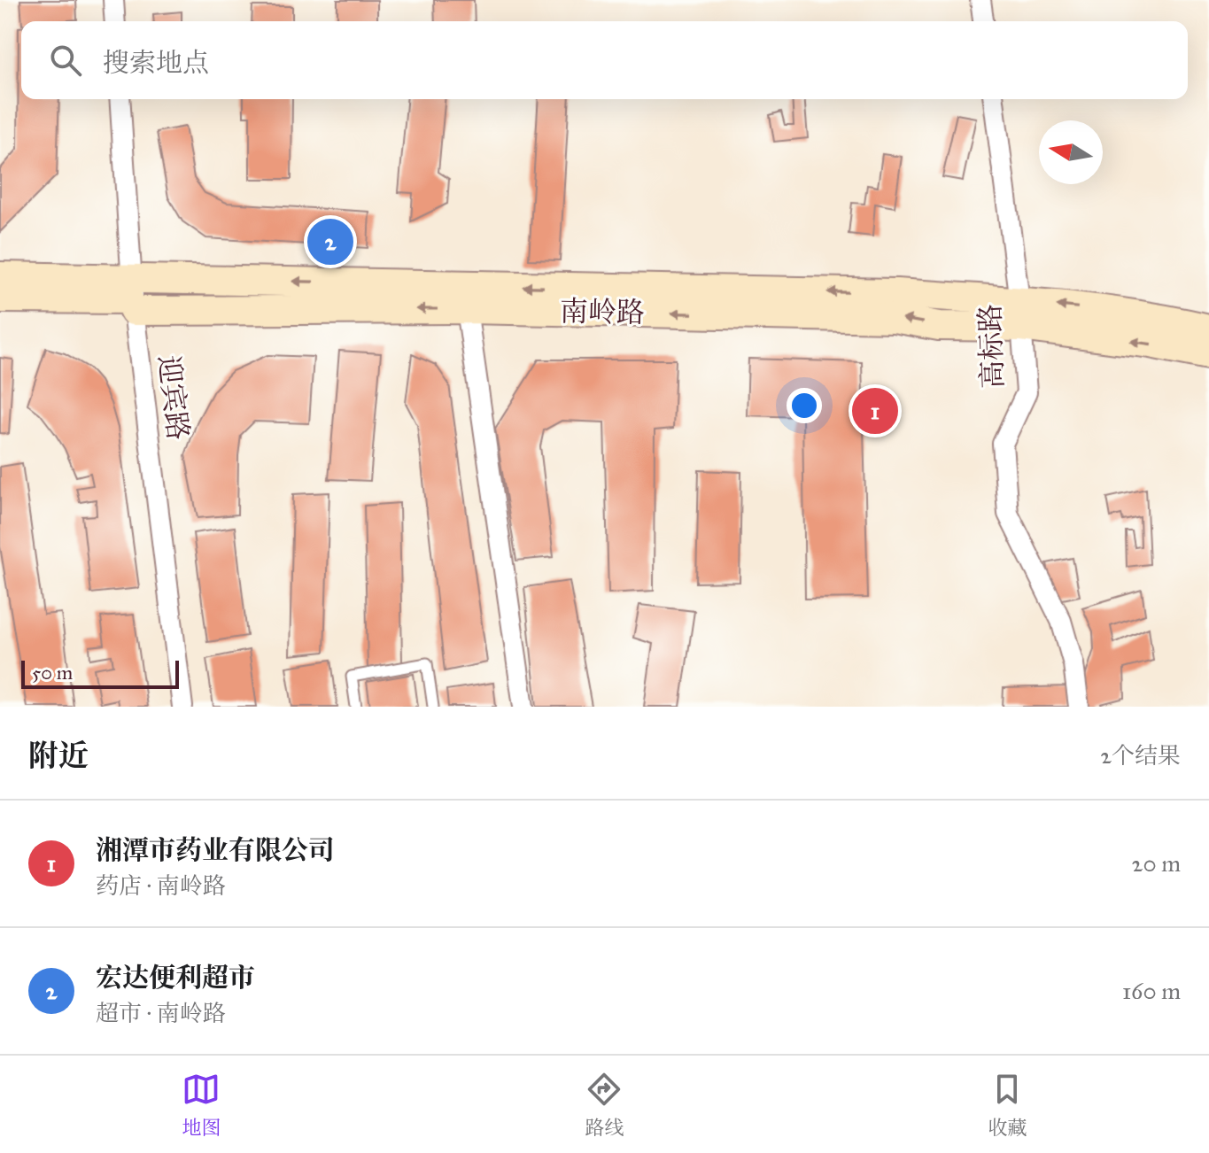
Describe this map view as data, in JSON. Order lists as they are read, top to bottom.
{
  "streets": {
    "street": ["南岭路", "高标路", "迎宾路"]
  },
  "crossings": [
    ["南岭路", "高标路"],
    ["南岭路", "迎宾路"]
  ],
  "one_way": ["南岭路"],
  "scale_bar": "50 m",
  "north": "left",
  "page": {
    "search": "搜索地点",
    "pins": ["2", "1"],
    "scale": "50 m",
    "heading": ["附近", "2个结果"],
    "list": [
      {
        "mark": "1",
        "name": "湘潭市药业有限公司",
        "note": "药店 · 南岭路",
        "value": "20 m"
      },
      {
        "mark": "2",
        "name": "宏达便利超市",
        "note": "超市 · 南岭路",
        "value": "160 m"
      }
    ],
    "nav": ["地图", "路线", "收藏"]
  }
}
